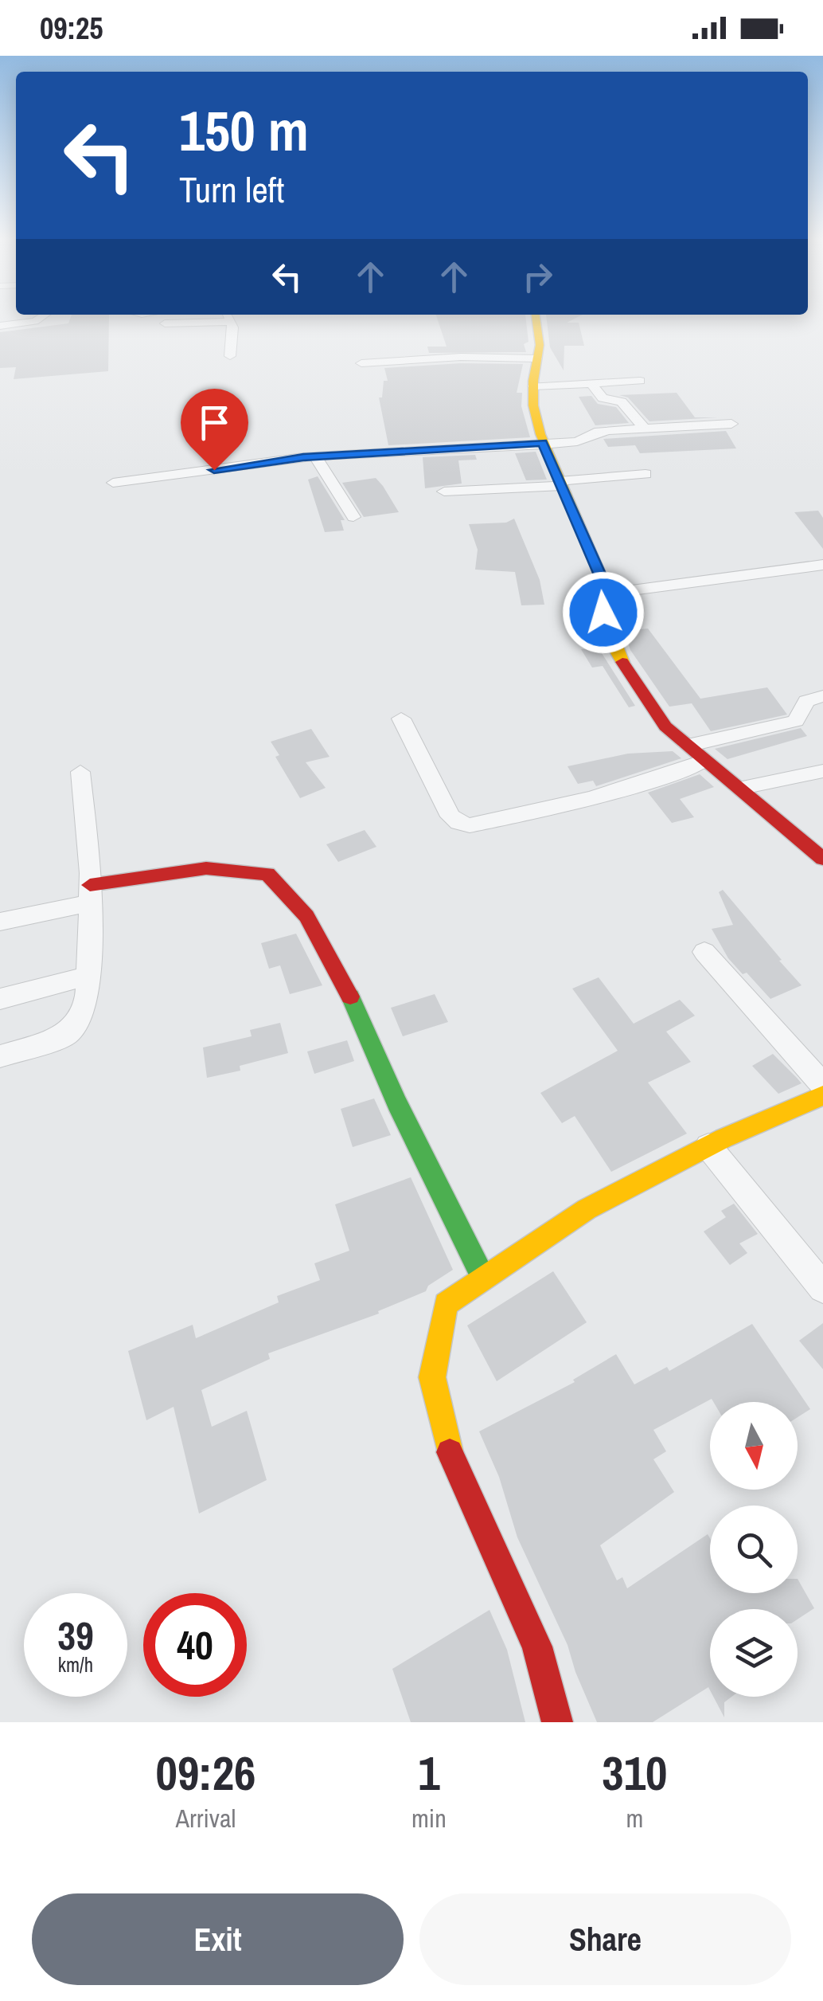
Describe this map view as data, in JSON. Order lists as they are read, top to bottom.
{
  "north": "bottom",
  "page": {
    "status": "09:25",
    "turn": ["150 m", "Turn left"],
    "speed": "39 km/h",
    "limit": "40",
    "eta": [
      "09:26",
      "Arrival",
      "1",
      "min",
      "310",
      "m"
    ],
    "buttons": ["Exit", "Share"]
  }
}
